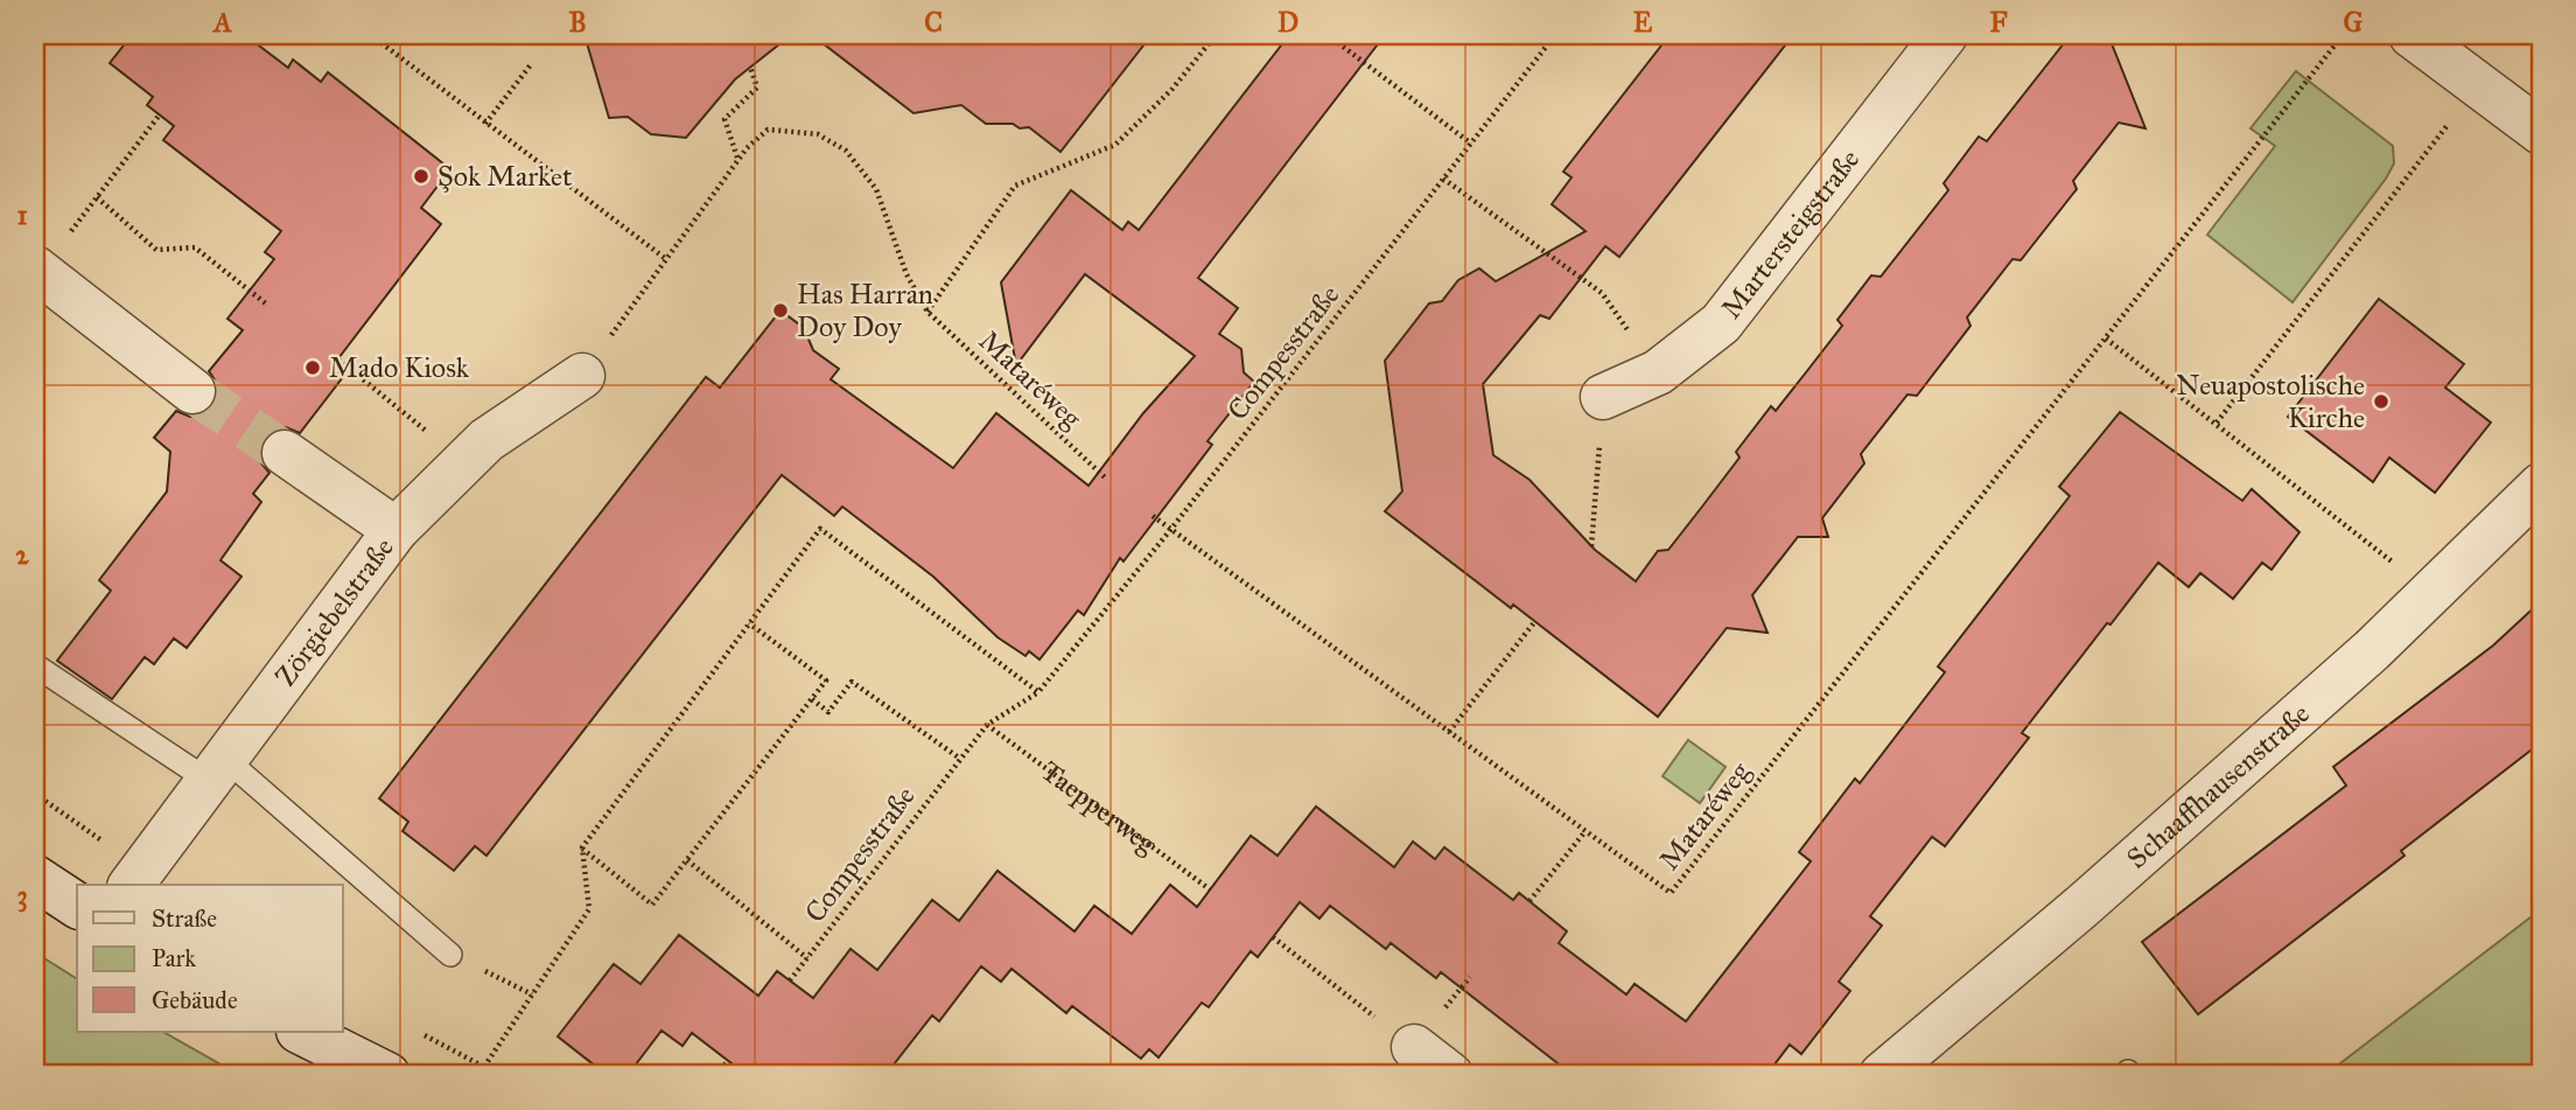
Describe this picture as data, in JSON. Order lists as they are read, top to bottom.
{
  "streets": {
    "street": ["Martersteigstraße", "Zörgiebelstraße", "Schaaffhausenstraße"],
    "path": ["Compesstraße", "Mataréweg", "Taepperweg"]
  },
  "crossings": [
    ["Compesstraße", "Mataréweg"],
    ["Compesstraße", "Taepperweg"]
  ],
  "places": [
    "Şok Market",
    "Has Harran Doy Doy",
    "Mado Kiosk",
    "Neuapostolische Kirche"
  ],
  "legend": ["Straße", "Park", "Gebäude"],
  "grid": {
    "columns": [
      "A",
      "B",
      "C",
      "D",
      "E",
      "F",
      "G"
    ],
    "rows": ["1", "2", "3"]
  }
}
